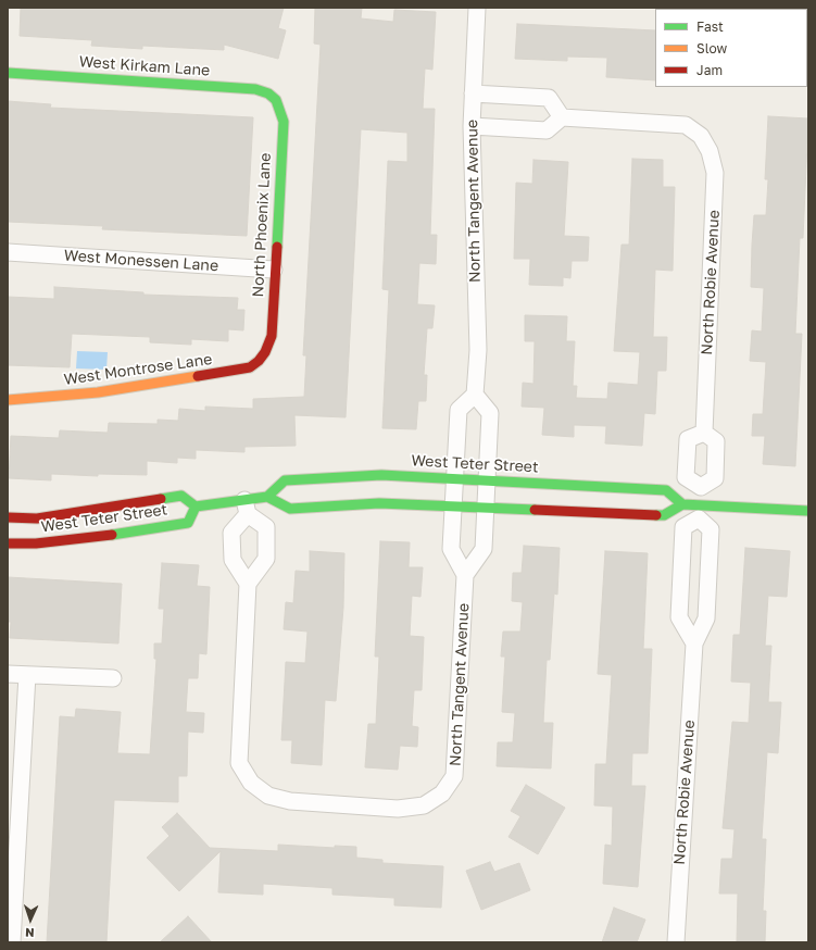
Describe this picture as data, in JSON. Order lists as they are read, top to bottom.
{
  "streets": {
    "street": [
      "West Kirkam Lane",
      "North Tangent Avenue",
      "North Phoenix Lane",
      "West Monessen Lane",
      "North Robie Avenue",
      "West Montrose Lane",
      "West Teter Street"
    ]
  },
  "crossings": [
    ["West Kirkam Lane", "North Phoenix Lane"],
    ["North Tangent Avenue", "West Teter Street"],
    ["North Phoenix Lane", "West Monessen Lane"],
    ["North Phoenix Lane", "West Montrose Lane"]
  ],
  "legend": ["Fast", "Slow", "Jam"],
  "north": "bottom"
}
